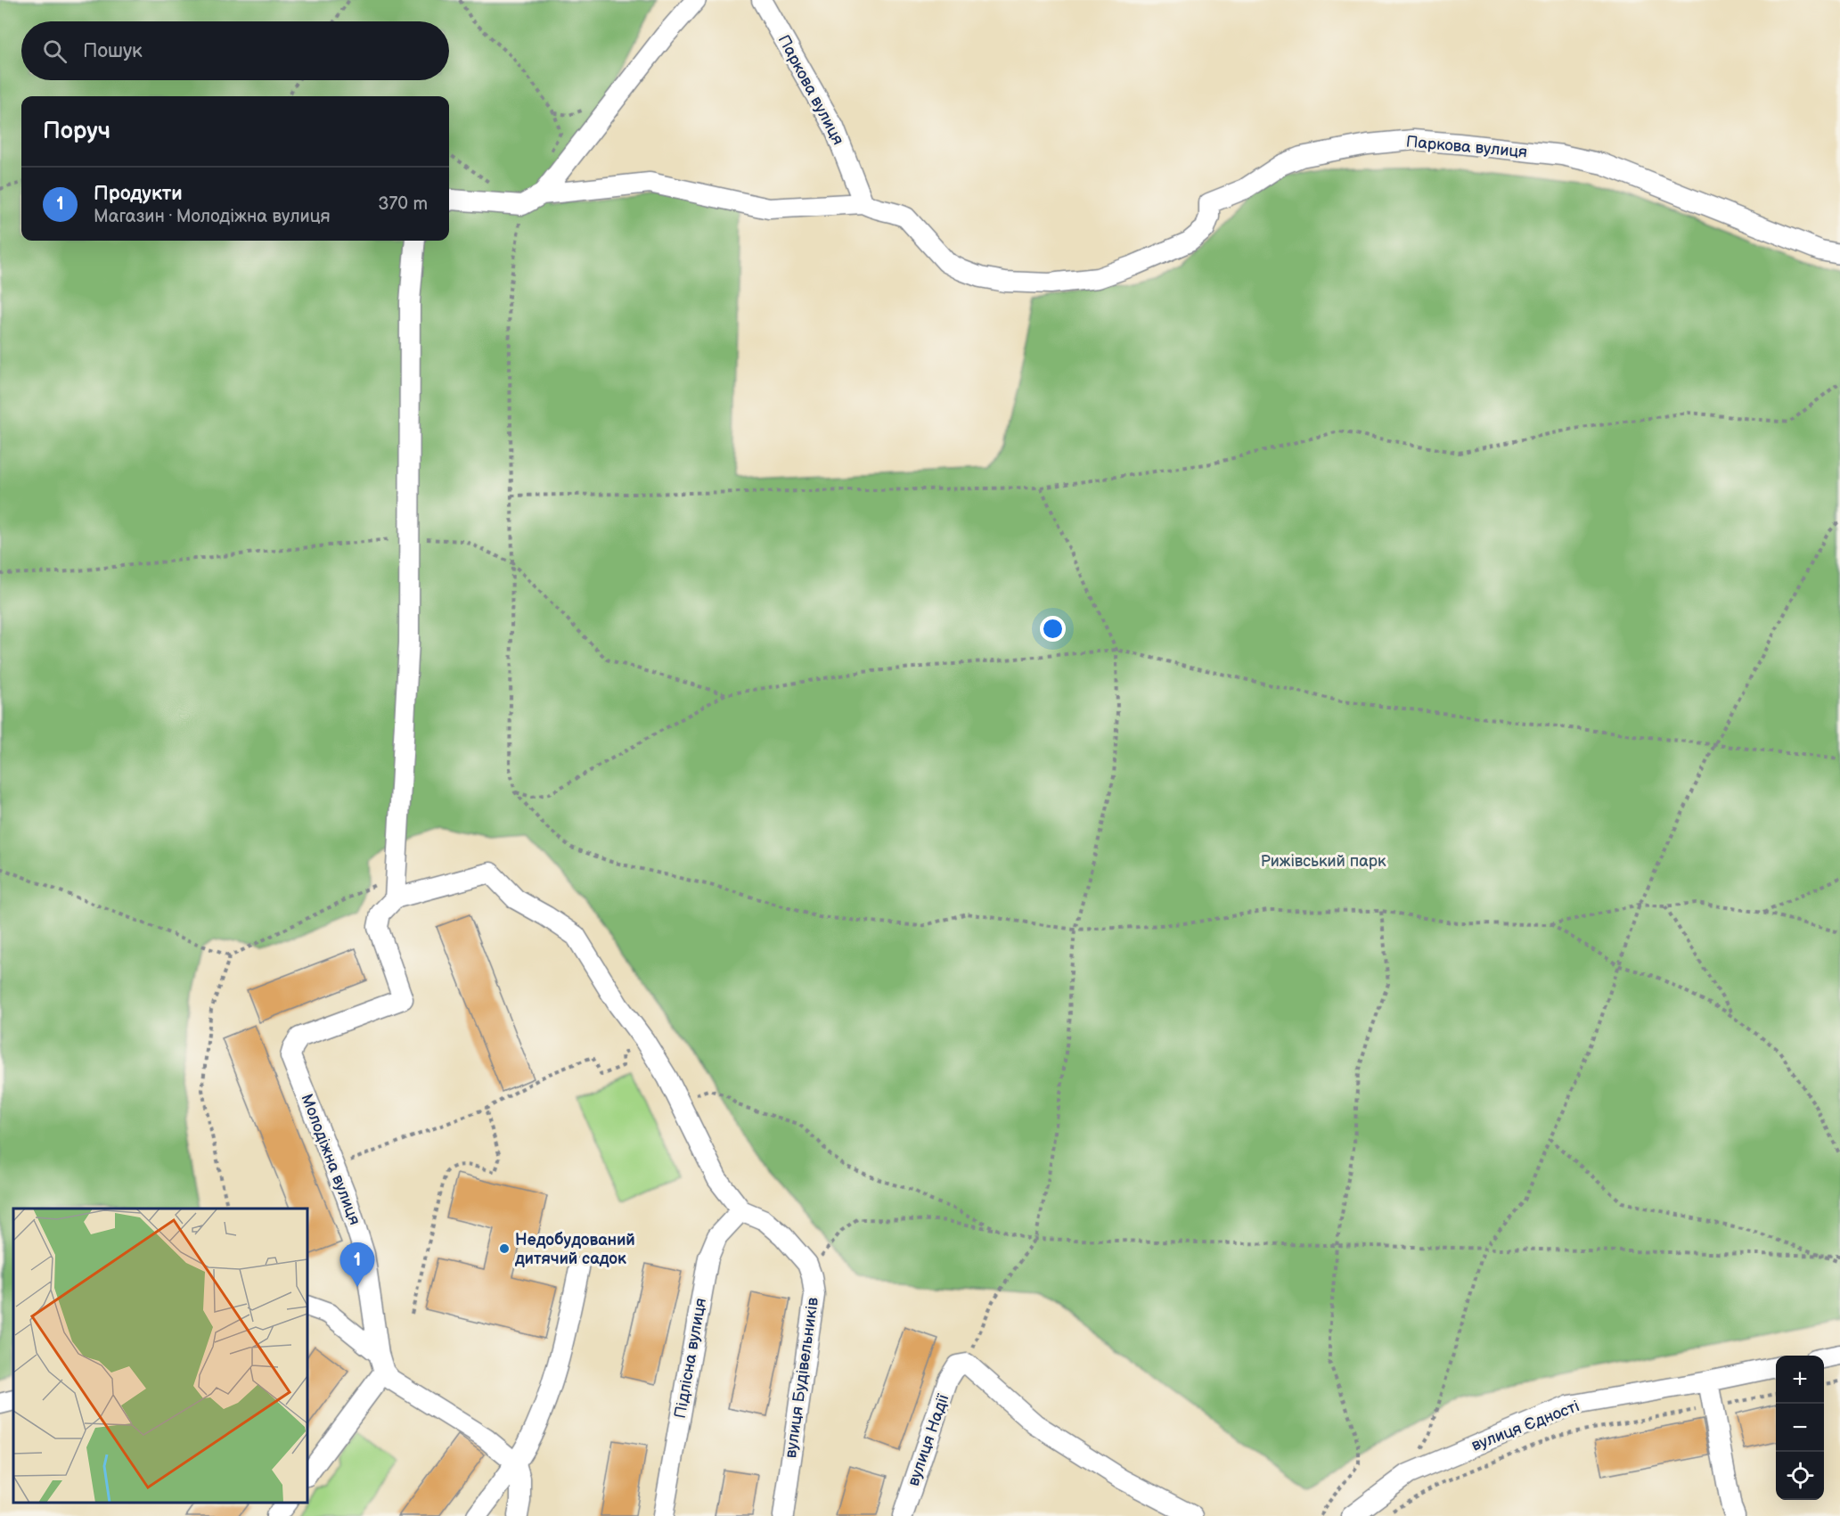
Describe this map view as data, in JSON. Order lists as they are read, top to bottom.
{
  "streets": {
    "street": [
      "Паркова вулиця",
      "Молодіжна вулиця",
      "Підлісна вулиця",
      "вулиця Будівельників",
      "вулиця Єдності",
      "вулиця Надії"
    ]
  },
  "crossings": [
    ["Підлісна вулиця", "вулиця Будівельників"]
  ],
  "parks": ["Рижівський парк"],
  "places": ["Недобудований дитячий садок"],
  "page": {
    "search": "Пошук",
    "heading": "Поруч",
    "list": [
      {
        "mark": "1",
        "name": "Продукти",
        "note": "Магазин · Молодіжна вулиця",
        "value": "370 m"
      }
    ],
    "pins": "1",
    "map_buttons": ["+", "−"]
  }
}
